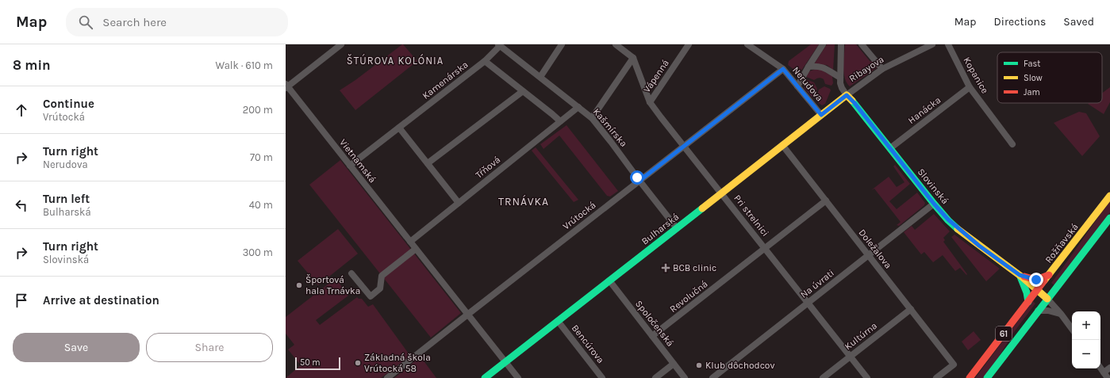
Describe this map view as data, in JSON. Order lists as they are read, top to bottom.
{
  "streets": {
    "street": [
      "Ribayova",
      "Kopanice",
      "Vápenná",
      "Kamenárska",
      "Nerudova",
      "Hanácka",
      "Kašmírska",
      "Vietnamská",
      "Tŕňová",
      "Slovinská",
      "Vrútocká",
      "Pri strelnici",
      "Bulharská",
      "Rožňavská",
      "Doležalova",
      "Na úvrati",
      "Revolučná",
      "Spoločenská",
      "61",
      "Kultúrna",
      "Bencúrova"
    ]
  },
  "crossings": [
    ["Ribayova", "Slovinská"],
    ["Ribayova", "Bulharská"],
    ["Kopanice", "Hanácka"],
    ["Vápenná", "Pri strelnici"],
    ["Kamenárska", "Kašmírska"],
    ["Kamenárska", "Vietnamská"],
    ["Nerudova", "Vrútocká"],
    ["Nerudova", "Bulharská"],
    ["Hanácka", "Slovinská"],
    ["Kašmírska", "Tŕňová"],
    ["Kašmírska", "Vrútocká"],
    ["Kašmírska", "Bulharská"],
    ["Vietnamská", "Tŕňová"],
    ["Vietnamská", "Vrútocká"],
    ["Vietnamská", "Bulharská"],
    ["Slovinská", "Bulharská"],
    ["Slovinská", "Rožňavská"],
    ["Slovinská", "Na úvrati"],
    ["Slovinská", "61"],
    ["Vrútocká", "Pri strelnici"],
    ["Pri strelnici", "Bulharská"],
    ["Pri strelnici", "Na úvrati"],
    ["Pri strelnici", "Revolučná"],
    ["Pri strelnici", "Kultúrna"],
    ["Bulharská", "Doležalova"],
    ["Bulharská", "Spoločenská"],
    ["Bulharská", "Bencúrova"],
    ["Doležalova", "Na úvrati"],
    ["Doležalova", "Revolučná"],
    ["Doležalova", "Kultúrna"],
    ["Revolučná", "Spoločenská"]
  ],
  "districts": ["ŠTÚROVA KOLÓNIA", "TRNÁVKA"],
  "places": {
    "health": ["BCB clinic"],
    "other": ["Športová hala Trnávka", "Základná škola Vrútocká 58", "Klub dôchodcov"]
  },
  "legend": ["Fast", "Slow", "Jam"],
  "scale_bar": "50 m",
  "page": {
    "header": "Map",
    "search": "Search here",
    "nav": ["Map", "Directions", "Saved"],
    "heading": ["8 min", "Walk · 610 m"],
    "list": [
      ["Continue", "Vrútocká", "200 m"],
      ["Turn right", "Nerudova", "70 m"],
      ["Turn left", "Bulharská", "40 m"],
      ["Turn right", "Slovinská", "300 m"],
      "Arrive at destination"
    ],
    "map_buttons": ["+", "−"],
    "buttons": ["Save", "Share"],
    "scale": "50 m"
  }
}
